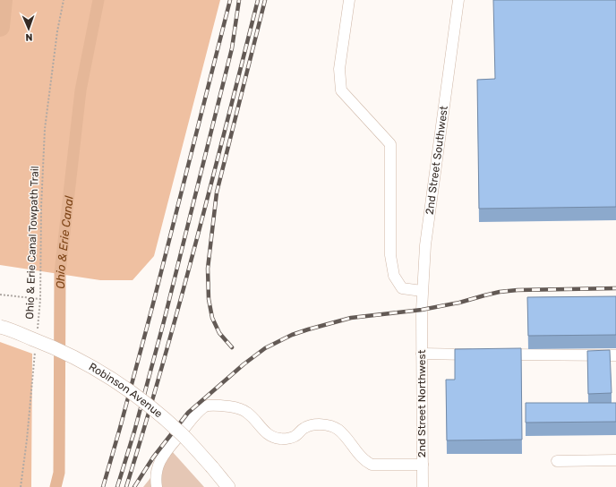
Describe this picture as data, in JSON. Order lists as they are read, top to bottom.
{
  "streets": {
    "main road": ["Robinson Avenue"],
    "street": ["2nd Street Southwest", "2nd Street Northwest"],
    "path": ["Ohio & Erie Canal Towpath Trail"]
  },
  "crossings": [
    ["2nd Street Southwest", "2nd Street Northwest"]
  ],
  "water": ["Ohio & Erie Canal"],
  "north": "bottom"
}
